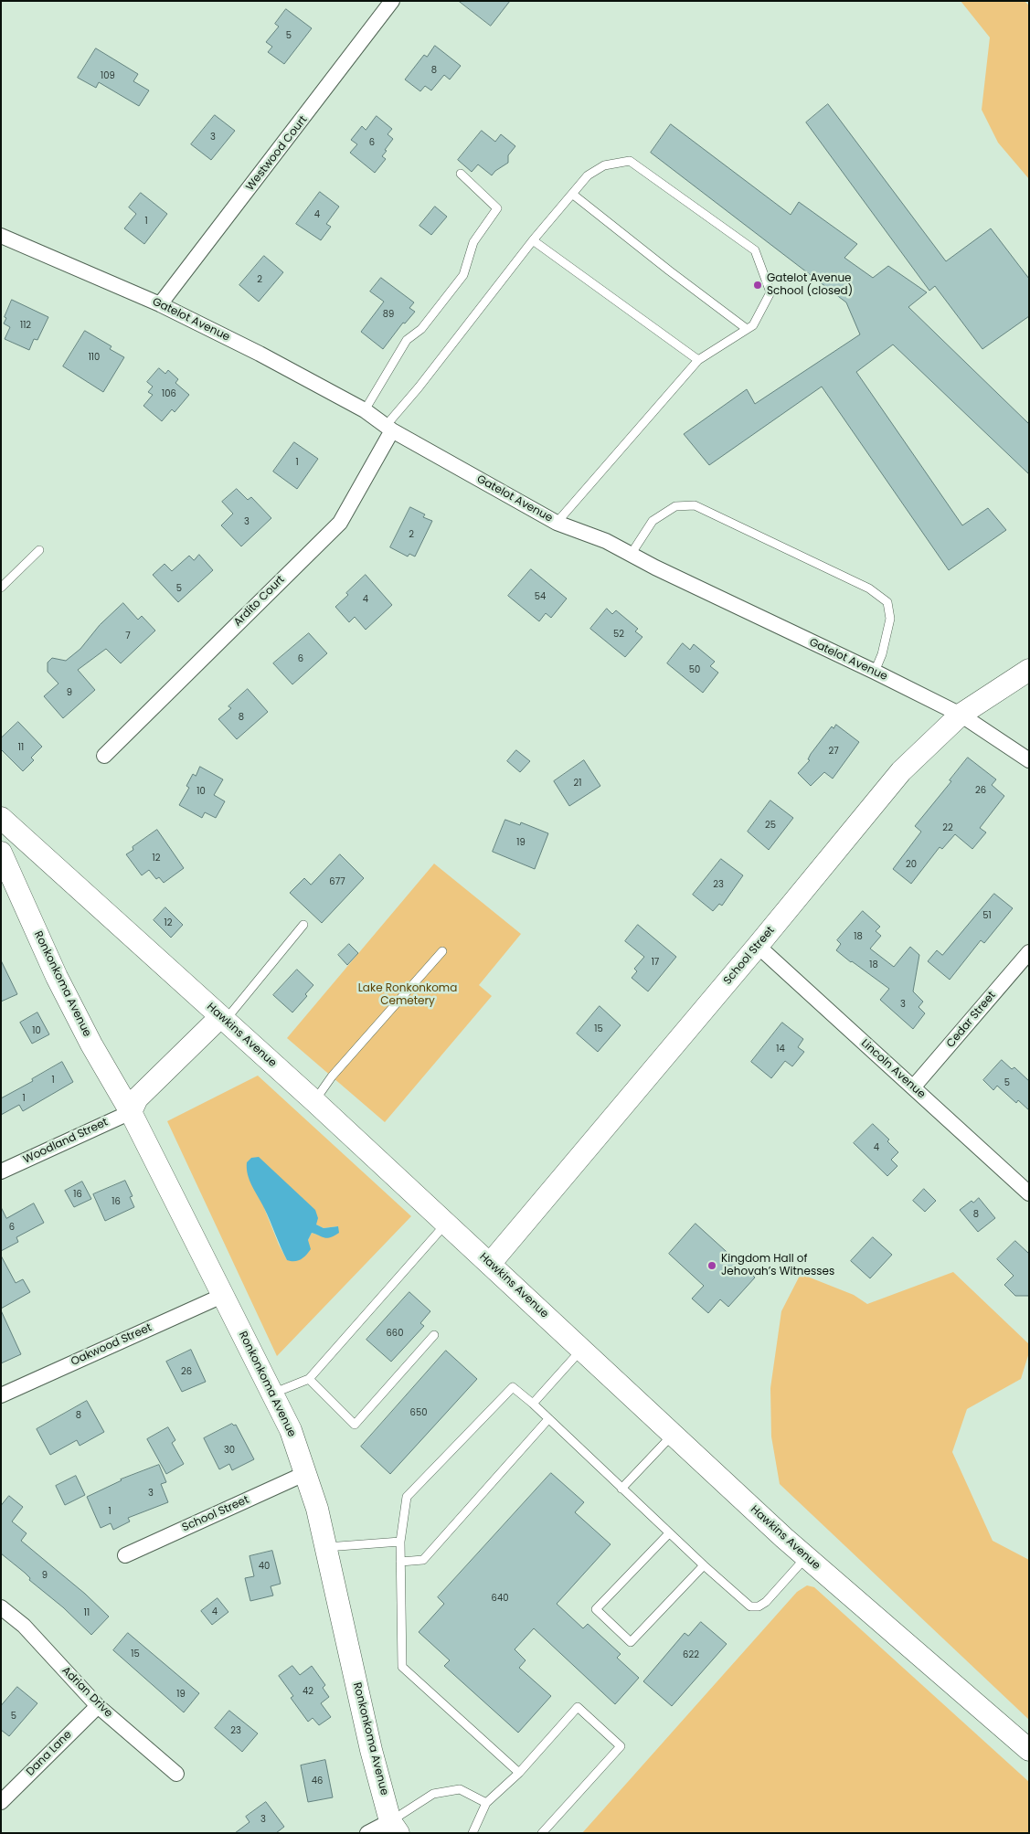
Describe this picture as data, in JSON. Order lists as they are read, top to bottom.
{
  "streets": {
    "street": [
      "Westwood Court",
      "Gatelot Avenue",
      "Ardito Court",
      "School Street",
      "Ronkonkoma Avenue",
      "Cedar Street",
      "Hawkins Avenue",
      "Lincoln Avenue",
      "Woodland Street",
      "Oakwood Street",
      "Adrian Drive",
      "Dana Lane"
    ]
  },
  "crossings": [
    ["Westwood Court", "Gatelot Avenue"],
    ["Gatelot Avenue", "Ardito Court"],
    ["Gatelot Avenue", "School Street"],
    ["School Street", "Ronkonkoma Avenue"],
    ["School Street", "Hawkins Avenue"],
    ["School Street", "Lincoln Avenue"],
    ["Ronkonkoma Avenue", "Woodland Street"],
    ["Ronkonkoma Avenue", "Oakwood Street"],
    ["Cedar Street", "Lincoln Avenue"],
    ["Adrian Drive", "Dana Lane"]
  ],
  "parks": ["Lake Ronkonkoma Cemetery"],
  "places": ["Gatelot Avenue School (closed)", "Kingdom Hall of Jehovah’s Witnesses"],
  "house_numbers": [
    "5",
    "8",
    "109",
    "3",
    "6",
    "4",
    "1",
    "2",
    "89",
    "112",
    "110",
    "106",
    "1",
    "3",
    "2",
    "5",
    "54",
    "4",
    "52",
    "7",
    "6",
    "50",
    "9",
    "8",
    "11",
    "27",
    "21",
    "26",
    "10",
    "25",
    "22",
    "19",
    "12",
    "20",
    "677",
    "23",
    "51",
    "12",
    "18",
    "17",
    "18",
    "3",
    "15",
    "10",
    "14",
    "1",
    "5",
    "1",
    "4",
    "16",
    "16",
    "8",
    "6",
    "660",
    "26",
    "650",
    "8",
    "30",
    "3",
    "1",
    "40",
    "9",
    "640",
    "4",
    "11",
    "15",
    "622",
    "42",
    "19",
    "5",
    "23",
    "46",
    "3"
  ]
}
